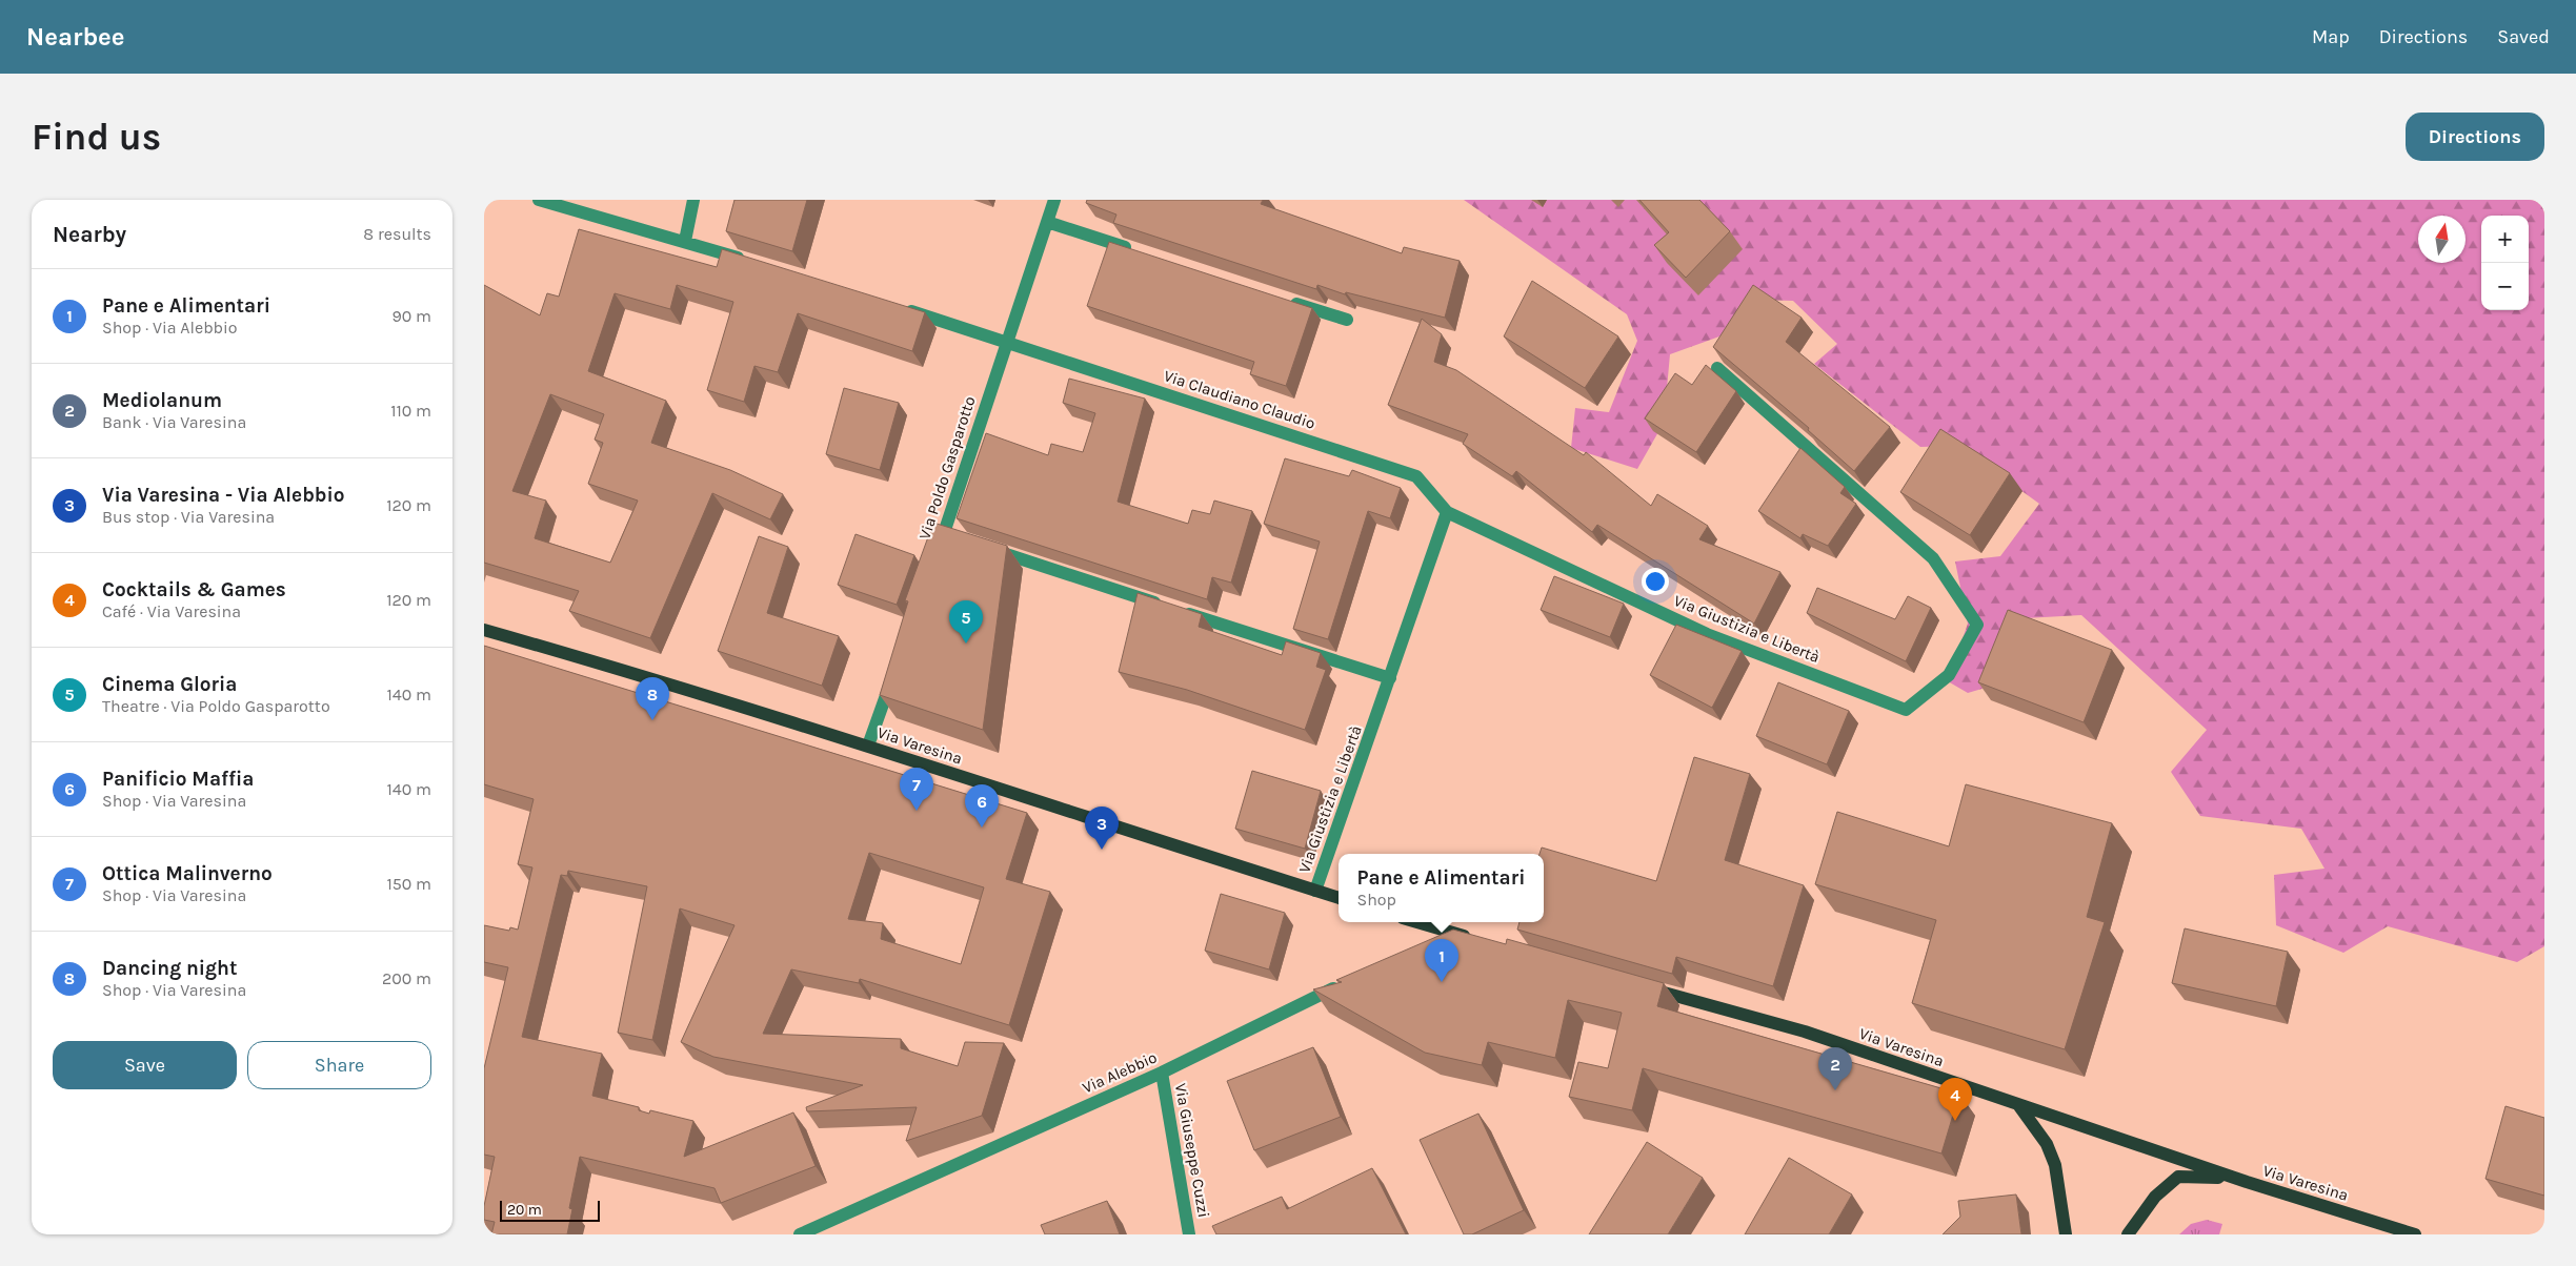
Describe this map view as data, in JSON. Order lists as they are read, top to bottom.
{
  "streets": {
    "main road": ["Via Varesina"],
    "street": [
      "Via Claudiano Claudio",
      "Via Poldo Gasparotto",
      "Via Giustizia e Libertà",
      "Via Alebbio",
      "Via Giuseppe Cuzzi"
    ]
  },
  "crossings": [
    ["Via Claudiano Claudio", "Via Poldo Gasparotto"],
    ["Via Claudiano Claudio", "Via Giustizia e Libertà"],
    ["Via Giustizia e Libertà", "Via Varesina"],
    ["Via Alebbio", "Via Giuseppe Cuzzi"]
  ],
  "scale_bar": "20 m",
  "north": "top",
  "page": {
    "header": "Nearbee",
    "nav": ["Map", "Directions", "Saved"],
    "buttons": [
      "Directions",
      ["Save", "Share"]
    ],
    "title": "Find us",
    "heading": ["Nearby", "8 results"],
    "map_buttons": ["+", "−"],
    "list": [
      {
        "mark": "1",
        "name": "Pane e Alimentari",
        "note": "Shop · Via Alebbio",
        "value": "90 m"
      },
      {
        "mark": "2",
        "name": "Mediolanum",
        "note": "Bank · Via Varesina",
        "value": "110 m"
      },
      {
        "mark": "3",
        "name": "Via Varesina - Via Alebbio",
        "note": "Bus stop · Via Varesina",
        "value": "120 m"
      },
      {
        "mark": "4",
        "name": "Cocktails & Games",
        "note": "Café · Via Varesina",
        "value": "120 m"
      },
      {
        "mark": "5",
        "name": "Cinema Gloria",
        "note": "Theatre · Via Poldo Gasparotto",
        "value": "140 m"
      },
      {
        "mark": "6",
        "name": "Panificio Maffia",
        "note": "Shop · Via Varesina",
        "value": "140 m"
      },
      {
        "mark": "7",
        "name": "Ottica Malinverno",
        "note": "Shop · Via Varesina",
        "value": "150 m"
      },
      {
        "mark": "8",
        "name": "Dancing night",
        "note": "Shop · Via Varesina",
        "value": "200 m"
      }
    ],
    "pins": [
      "5",
      "8",
      "7",
      "6",
      "3",
      "1",
      "2",
      "4"
    ],
    "popup": ["Pane e Alimentari", "Shop"],
    "scale": "20 m"
  }
}
